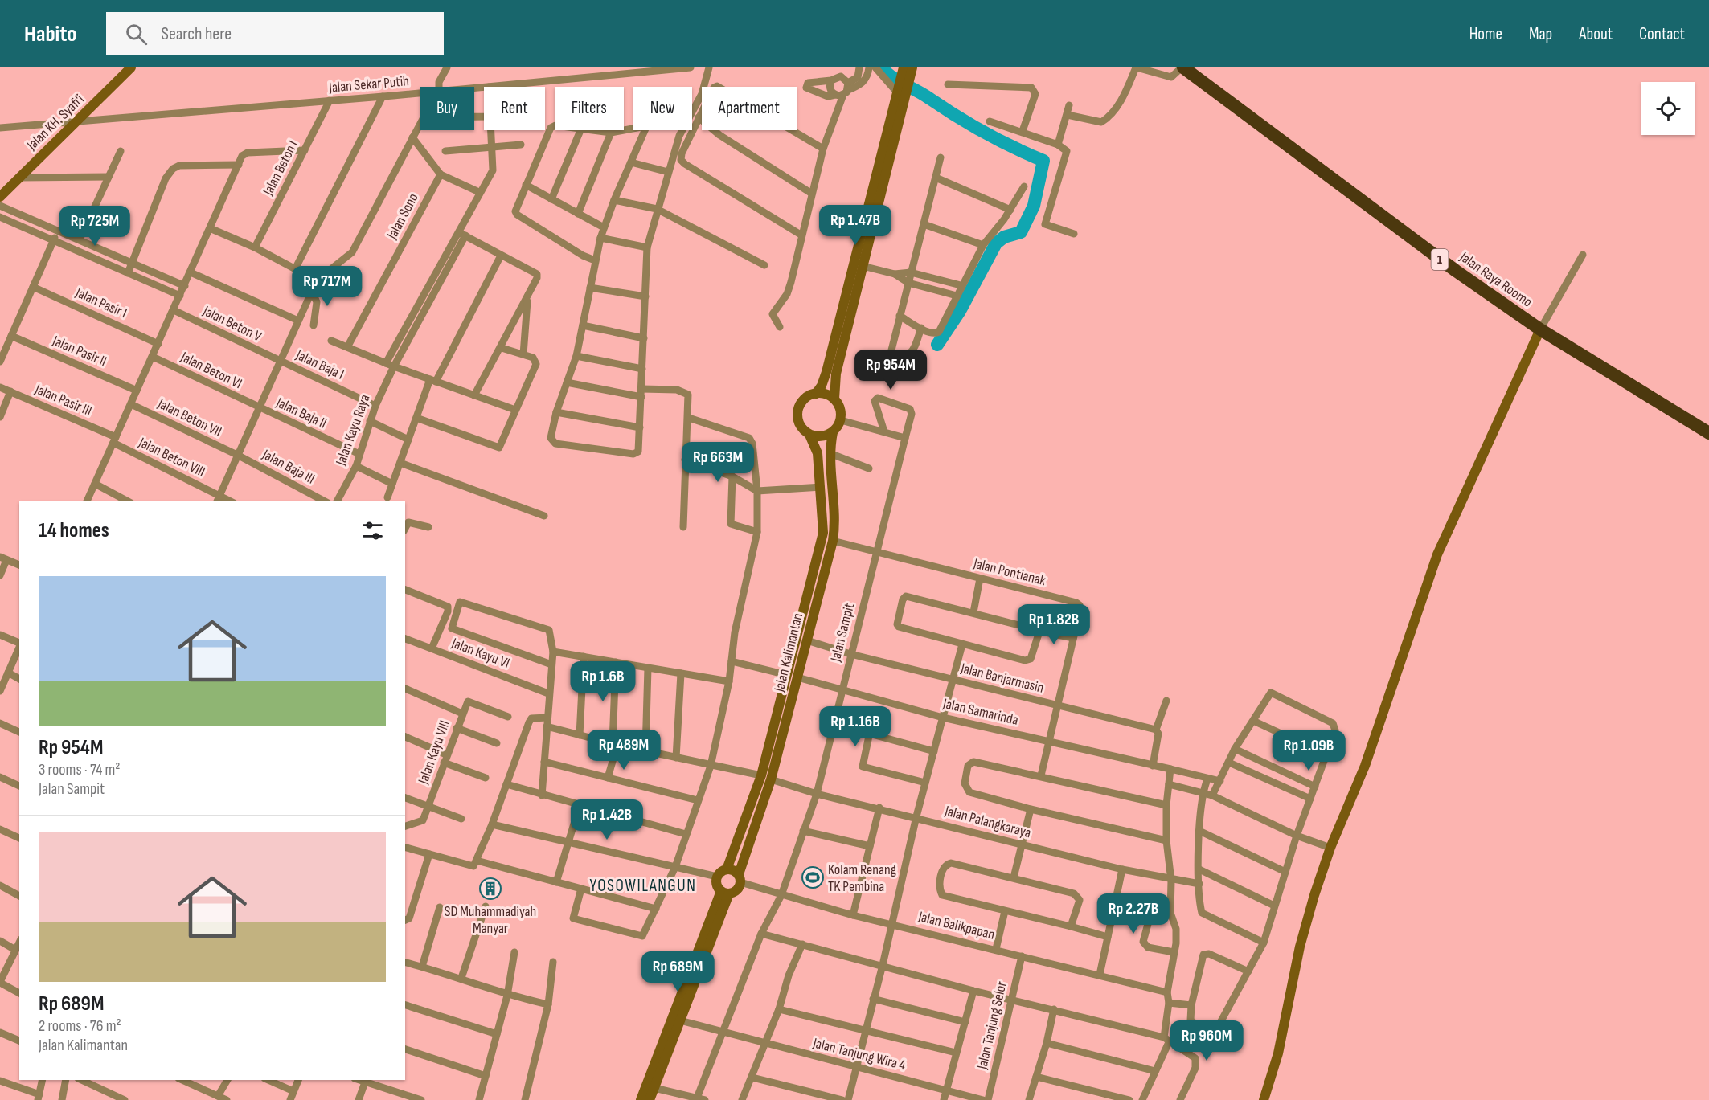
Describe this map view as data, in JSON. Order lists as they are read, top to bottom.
{
  "streets": {
    "highway": ["1", "Jalan Raya Roomo"],
    "main road": ["Jalan KH. Syafi'i", "Jalan Kalimantan"],
    "street": [
      "Jalan Sekar Putih",
      "Jalan Beton I",
      "Jalan Sono",
      "Jalan Pasir I",
      "Jalan Beton V",
      "Jalan Pasir II",
      "Jalan Baja I",
      "Jalan Beton VI",
      "Jalan Pasir III",
      "Jalan Baja II",
      "Jalan Beton VII",
      "Jalan Kayu Raya",
      "Jalan Beton VIII",
      "Jalan Baja III",
      "Jalan Pontianak",
      "Jalan Sampit",
      "Jalan Kayu VI",
      "Jalan Banjarmasin",
      "Jalan Samarinda",
      "Jalan Kayu VIII",
      "Jalan Palangkaraya",
      "Jalan Balikpapan",
      "Jalan Tanjung Selor",
      "Jalan Tanjung Wira 4"
    ]
  },
  "crossings": [
    ["Jalan Sekar Putih", "Jalan KH. Syafi'i"],
    ["Jalan Sekar Putih", "Jalan Beton I"],
    ["Jalan Beton V", "Jalan Baja I"],
    ["Jalan Baja I", "Jalan Kayu Raya"],
    ["Jalan Beton VI", "Jalan Baja II"],
    ["Jalan Pasir III", "Jalan Beton VIII"],
    ["Jalan Baja II", "Jalan Kayu Raya"],
    ["Jalan Beton VII", "Jalan Baja III"],
    ["Jalan Pontianak", "Jalan Sampit"],
    ["Jalan Pontianak", "Jalan Kalimantan"],
    ["Jalan Pontianak", "Jalan Banjarmasin"],
    ["Jalan Pontianak", "Jalan Samarinda"],
    ["Jalan Sampit", "Jalan Banjarmasin"],
    ["Jalan Sampit", "Jalan Samarinda"],
    ["Jalan Sampit", "Jalan Palangkaraya"],
    ["Jalan Sampit", "Jalan Balikpapan"],
    ["Jalan Sampit", "Jalan Tanjung Wira 4"],
    ["Jalan Kalimantan", "Jalan Banjarmasin"],
    ["Jalan Kalimantan", "Jalan Samarinda"],
    ["Jalan Kalimantan", "Jalan Palangkaraya"],
    ["Jalan Kalimantan", "Jalan Balikpapan"],
    ["Jalan Balikpapan", "Jalan Tanjung Selor"]
  ],
  "districts": ["YOSOWILANGUN"],
  "places": {
    "sports": ["Kolam Renang TK Pembina"],
    "building": ["SD Muhammadiyah Manyar"]
  },
  "page": {
    "header": "Habito",
    "search": "Search here",
    "nav": [
      "Home",
      "Map",
      "About",
      "Contact"
    ],
    "chip": [
      "Buy",
      "Rent",
      "Filters",
      "New",
      "Apartment"
    ],
    "price": [
      "Rp 1.47B",
      "Rp 725M",
      "Rp 717M",
      "Rp 954M",
      "Rp 663M",
      "Rp 1.82B",
      "Rp 1.6B",
      "Rp 1.16B",
      "Rp 489M",
      "Rp 1.09B",
      "Rp 1.42B",
      "Rp 2.27B",
      "Rp 689M",
      "Rp 960M"
    ],
    "heading": "14 homes",
    "list": [
      {
        "name": "Rp 954M",
        "note": "3 rooms · 74 m² · Jalan Sampit"
      },
      {
        "name": "Rp 689M",
        "note": "2 rooms · 76 m² · Jalan Kalimantan"
      }
    ]
  }
}
